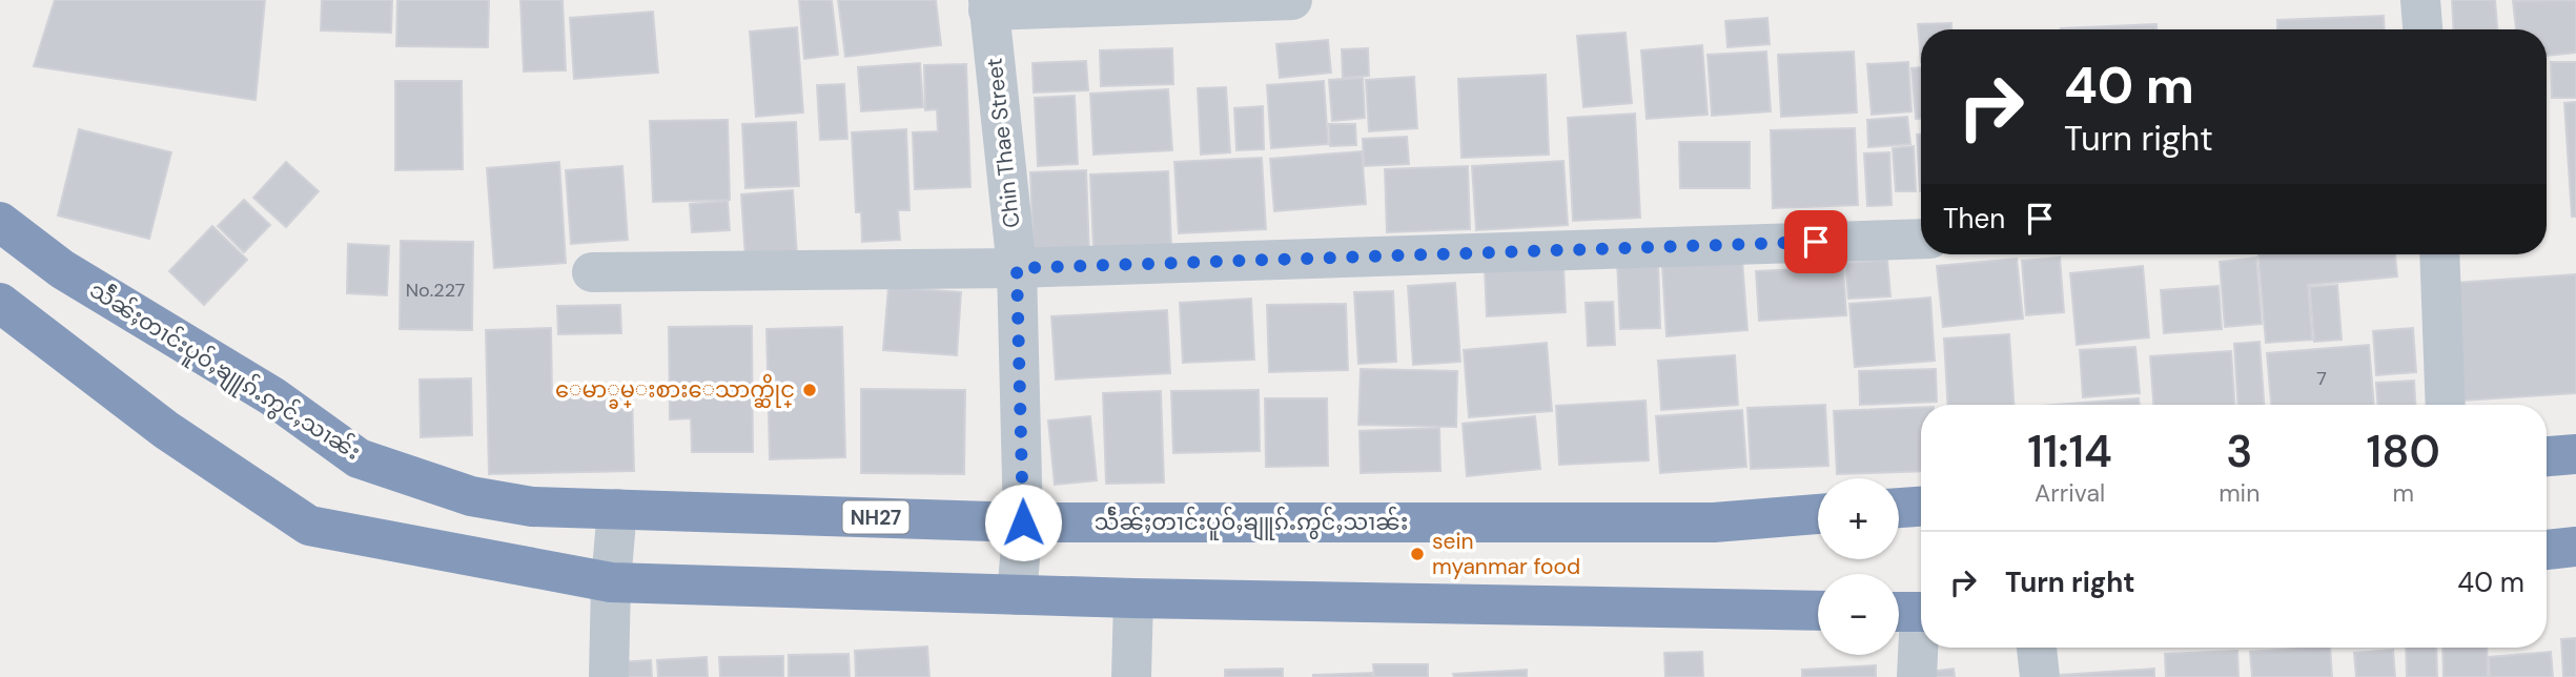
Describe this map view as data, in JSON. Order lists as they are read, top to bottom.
{
  "streets": {
    "highway": ["သဵႅၼ်ႈတၢင်းပူဝ်ႇၶျူၵ်ႉဢွင်ႇသၢၼ်း", "NH27"],
    "street": ["Chin Thae Street"]
  },
  "crossings": [
    ["Chin Thae Street", "သဵႅၼ်ႈတၢင်းပူဝ်ႇၶျူၵ်ႉဢွင်ႇသၢၼ်း"]
  ],
  "places": ["ေမာ္ခမ္းစားေသာက္ဆိုင္", "sein myanmar food"],
  "house_numbers": ["No.227", "7"],
  "page": {
    "turn": ["40 m", "Turn right"],
    "then": "Then",
    "eta": [
      "11:14",
      "Arrival",
      "3",
      "min",
      "180",
      "m"
    ],
    "map_buttons": ["+", "−"],
    "list": [
      {
        "name": "Turn right",
        "value": "40 m"
      }
    ]
  }
}
